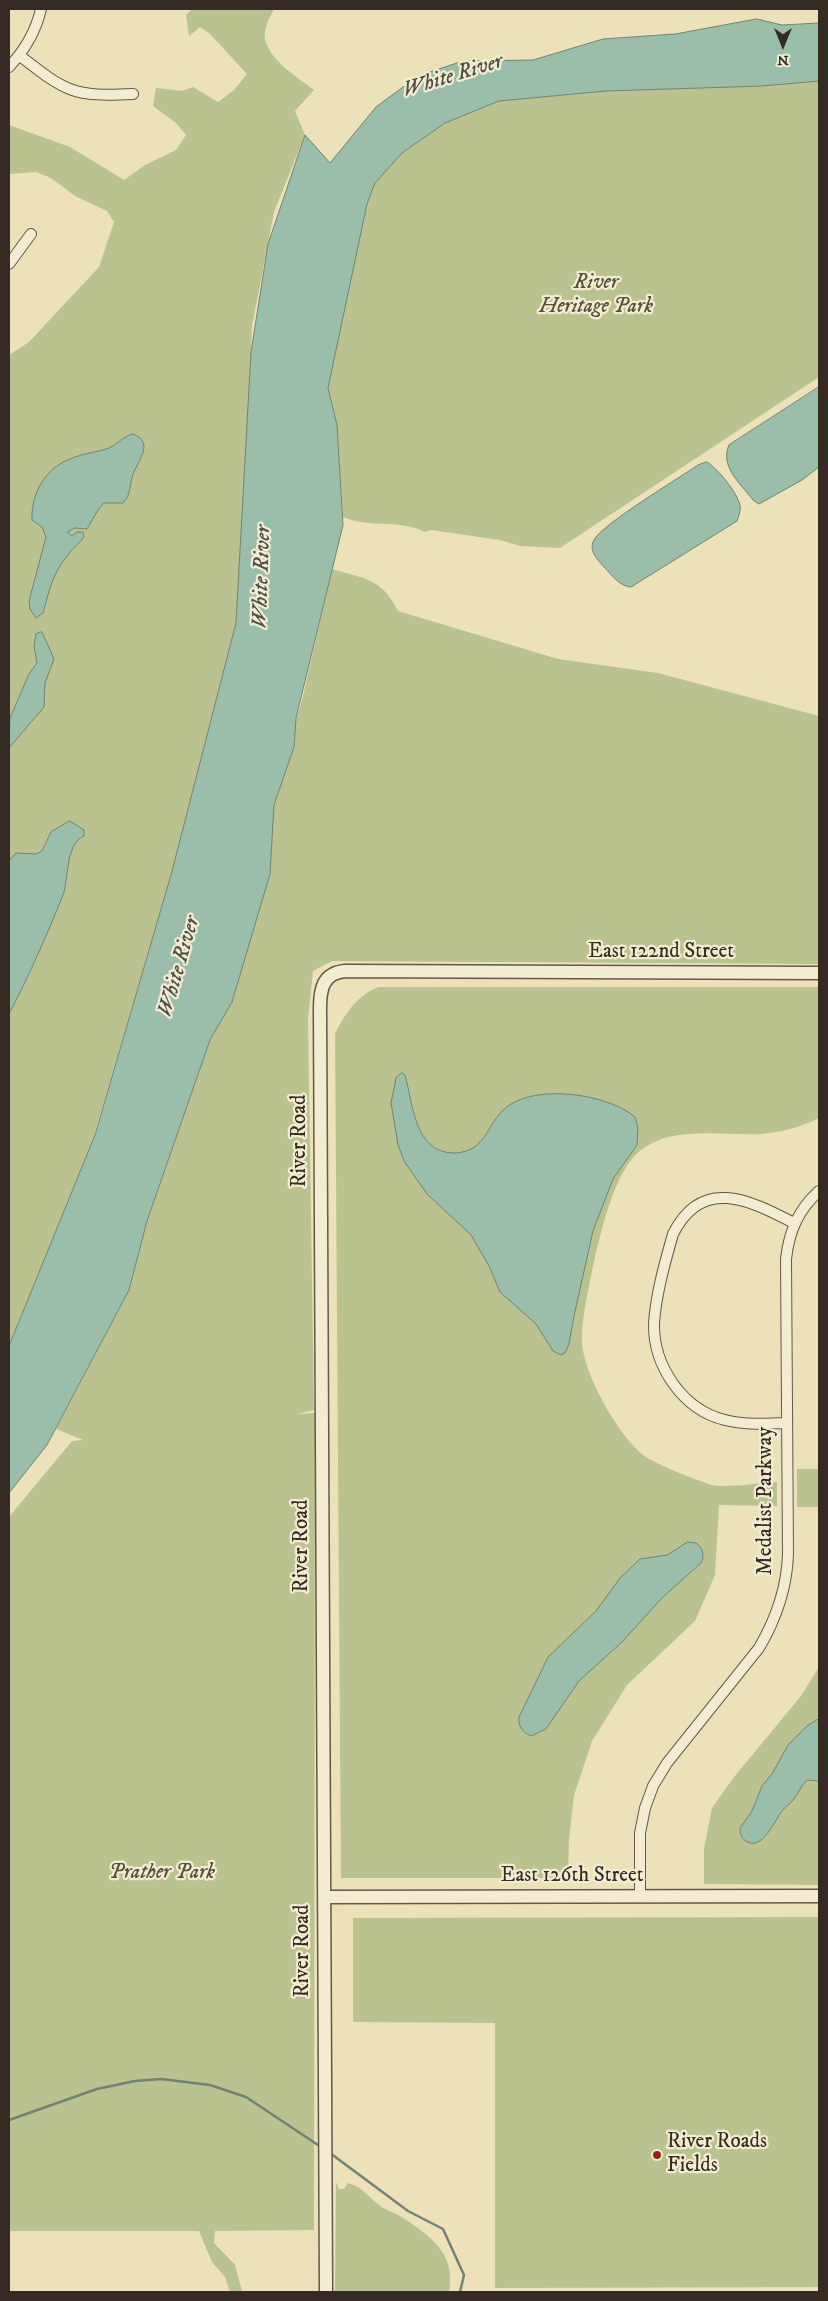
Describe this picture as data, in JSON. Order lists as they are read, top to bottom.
{
  "streets": {
    "street": [
      "East 122nd Street",
      "River Road",
      "Medalist Parkway",
      "East 126th Street"
    ]
  },
  "crossings": [
    ["East 122nd Street", "River Road"],
    ["River Road", "East 126th Street"],
    ["Medalist Parkway", "East 126th Street"]
  ],
  "water": ["White River"],
  "parks": ["River Heritage Park", "Prather Park"],
  "places": ["River Roads Fields"],
  "north": "bottom"
}
